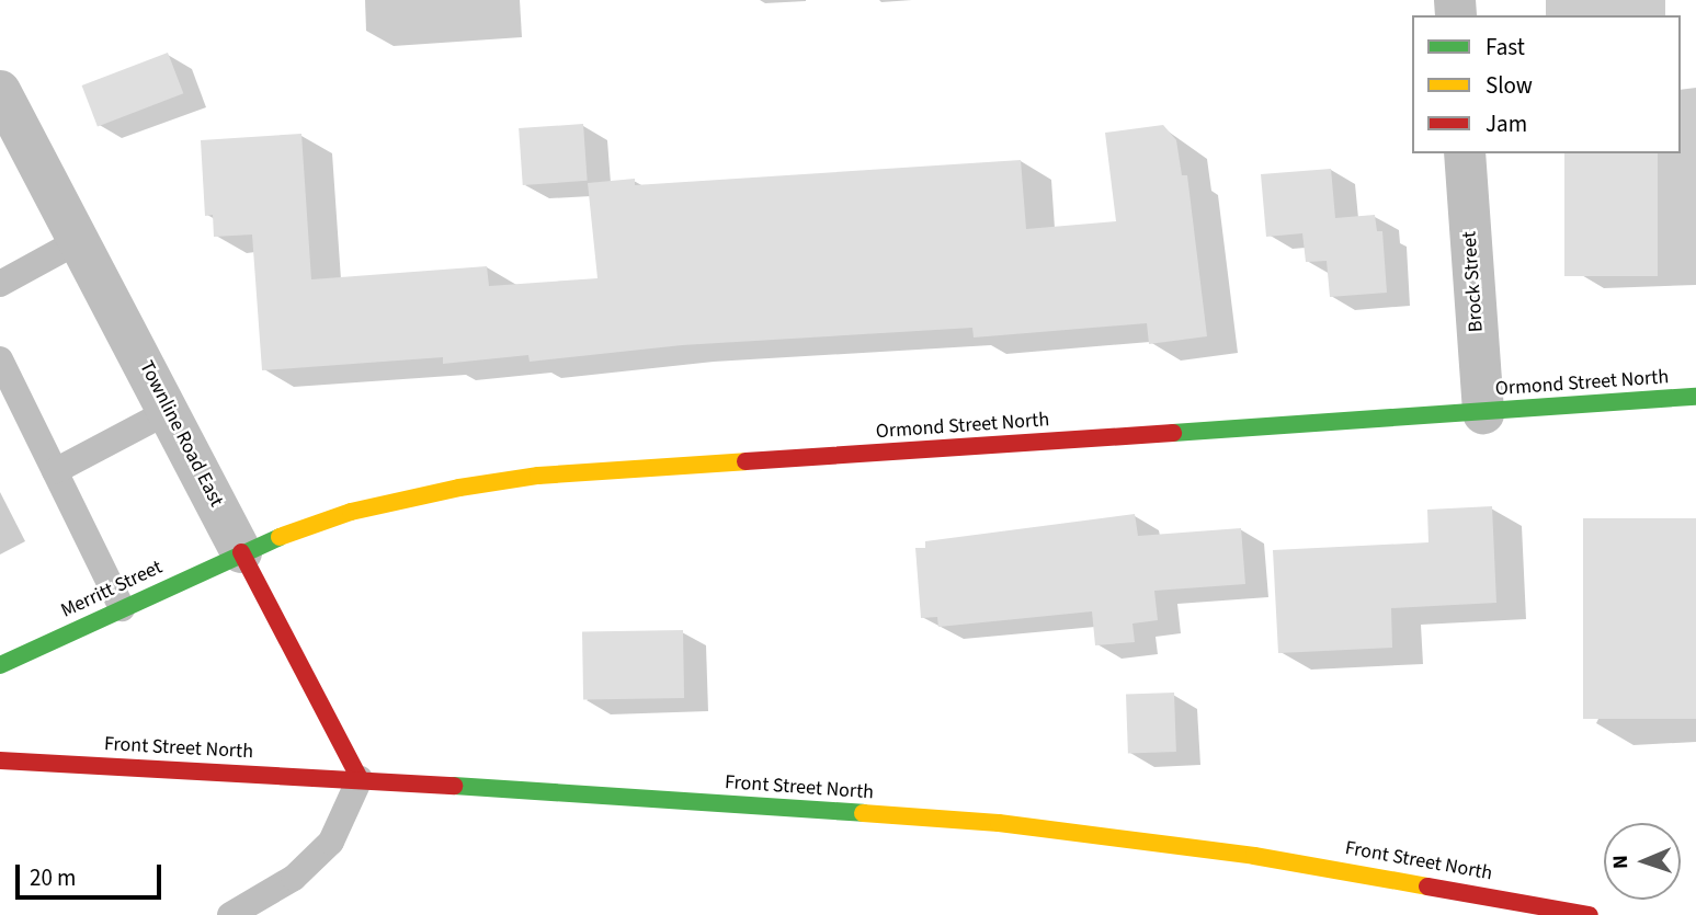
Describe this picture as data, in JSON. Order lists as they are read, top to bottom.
{
  "streets": {
    "street": [
      "Brock Street",
      "Ormond Street North",
      "Townline Road East",
      "Merritt Street",
      "Front Street North"
    ]
  },
  "crossings": [
    ["Brock Street", "Ormond Street North"],
    ["Ormond Street North", "Townline Road East"],
    ["Ormond Street North", "Merritt Street"],
    ["Townline Road East", "Merritt Street"],
    ["Townline Road East", "Front Street North"]
  ],
  "legend": ["Fast", "Slow", "Jam"],
  "scale_bar": "20 m",
  "north": "left"
}
